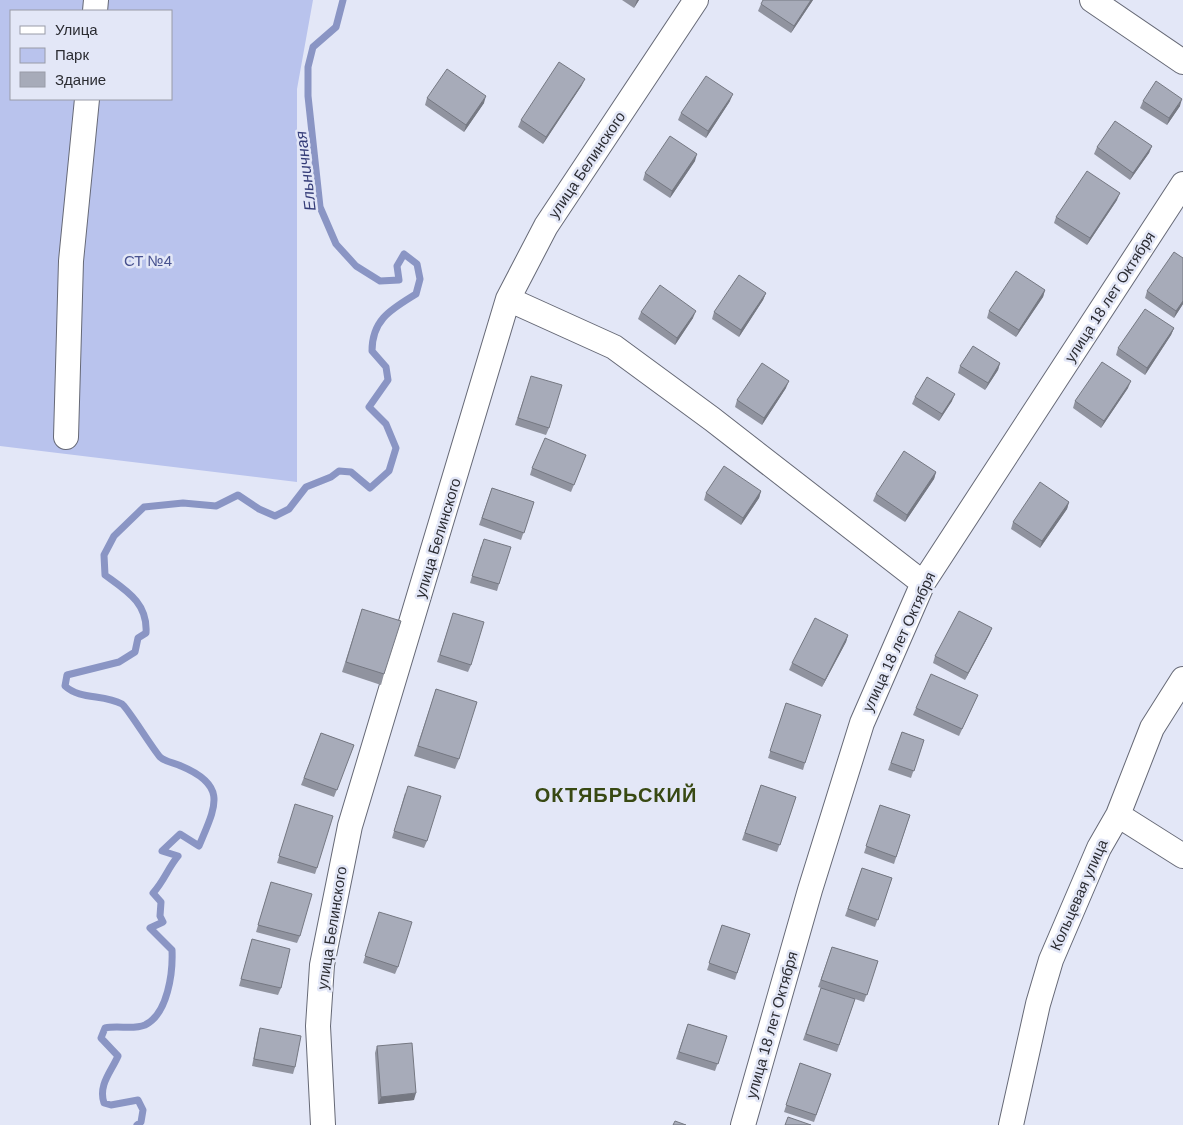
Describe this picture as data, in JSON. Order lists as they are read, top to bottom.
{
  "streets": {
    "street": ["улица Белинского", "улица 18 лет Октября", "Кольцевая улица"]
  },
  "districts": ["ОКТЯБРЬСКИЙ"],
  "water": ["Ельничная"],
  "parks": ["СТ №4"],
  "legend": ["Улица", "Парк", "Здание"]
}
